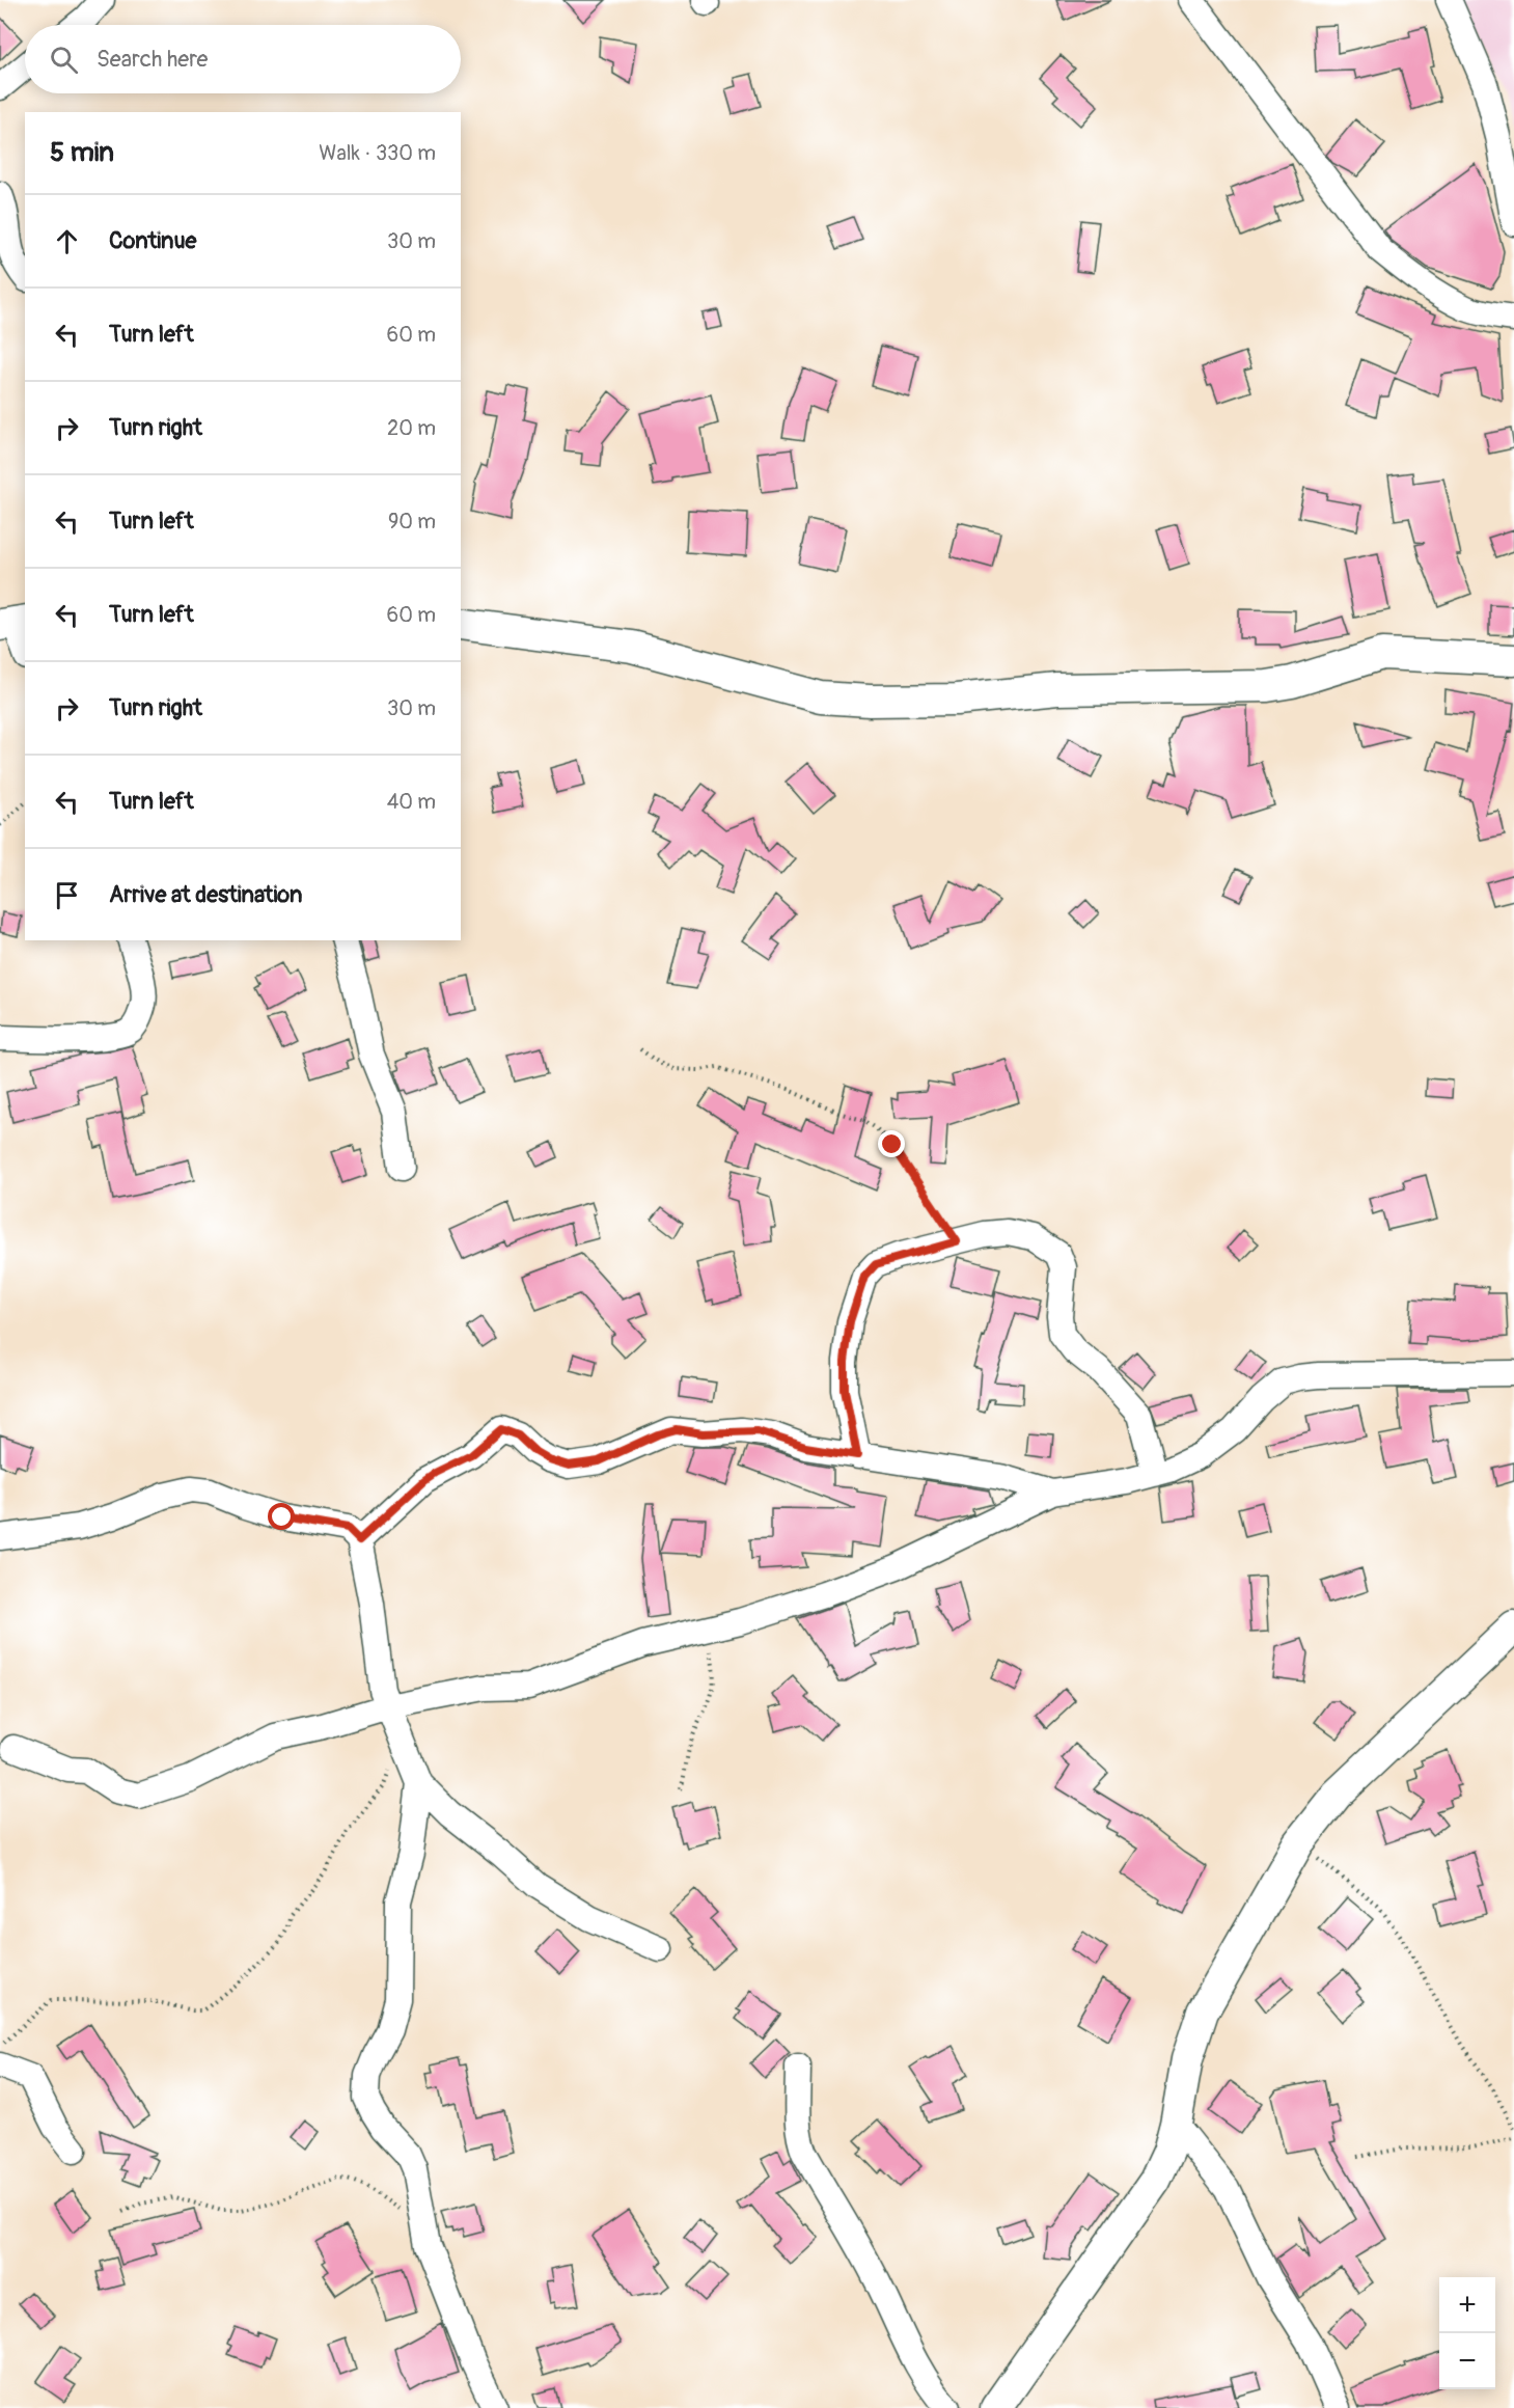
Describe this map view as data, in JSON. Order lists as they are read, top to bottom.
{
  "page": {
    "search": "Search here",
    "heading": ["5 min", "Walk · 330 m"],
    "list": [
      ["Continue", "30 m"],
      ["Turn left", "60 m"],
      ["Turn right", "20 m"],
      ["Turn left", "90 m"],
      ["Turn left", "60 m"],
      ["Turn right", "30 m"],
      ["Turn left", "40 m"],
      "Arrive at destination"
    ],
    "map_buttons": ["+", "−"]
  }
}
